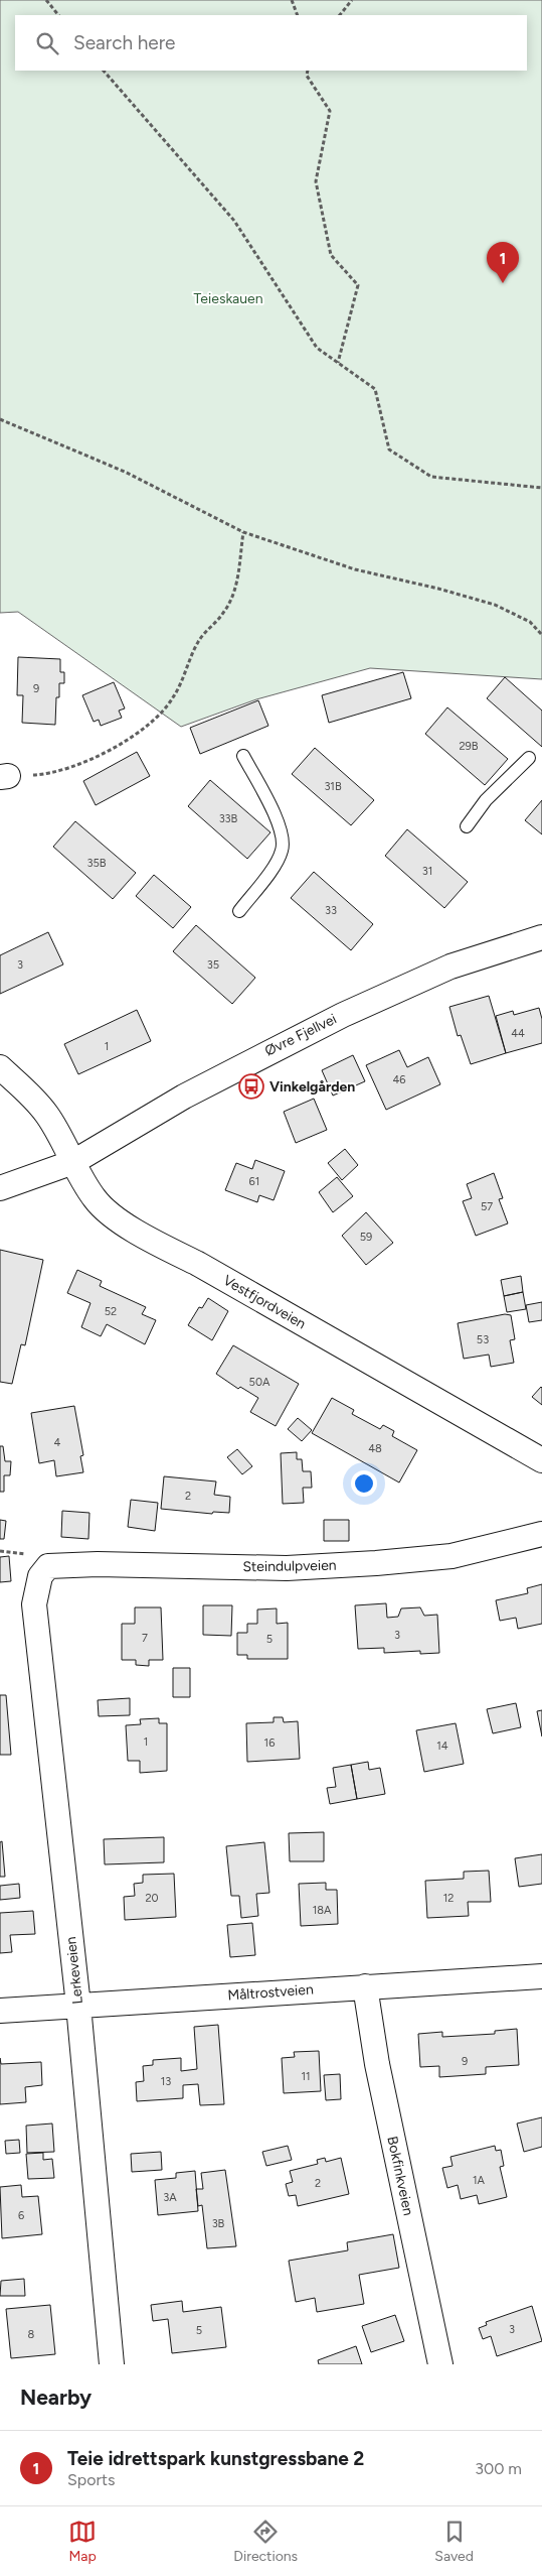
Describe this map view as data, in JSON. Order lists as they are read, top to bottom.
{
  "streets": {
    "street": [
      "Øvre Fjellvei",
      "Vestfjordveien",
      "Steindulpveien",
      "Lerkeveien",
      "Måltrostveien",
      "Bokfinkveien"
    ]
  },
  "crossings": [
    ["Øvre Fjellvei", "Vestfjordveien"],
    ["Steindulpveien", "Lerkeveien"],
    ["Lerkeveien", "Måltrostveien"],
    ["Måltrostveien", "Bokfinkveien"]
  ],
  "parks": ["Teieskauen"],
  "places": {
    "bus stop": ["Vinkelgården"]
  },
  "house_numbers": [
    "9",
    "29B",
    "31B",
    "33B",
    "35B",
    "31",
    "33",
    "3",
    "35",
    "44",
    "1",
    "46",
    "61",
    "57",
    "59",
    "52",
    "53",
    "50A",
    "4",
    "48",
    "2",
    "3",
    "7",
    "5",
    "1",
    "16",
    "14",
    "20",
    "12",
    "18A",
    "9",
    "11",
    "13",
    "1A",
    "2",
    "3A",
    "6",
    "3B",
    "3",
    "5",
    "8"
  ],
  "page": {
    "search": "Search here",
    "pins": "1",
    "heading": "Nearby",
    "list": [
      {
        "mark": "1",
        "name": "Teie idrettspark kunstgressbane 2",
        "note": "Sports",
        "value": "300 m"
      }
    ],
    "nav": ["Map", "Directions", "Saved"]
  }
}
